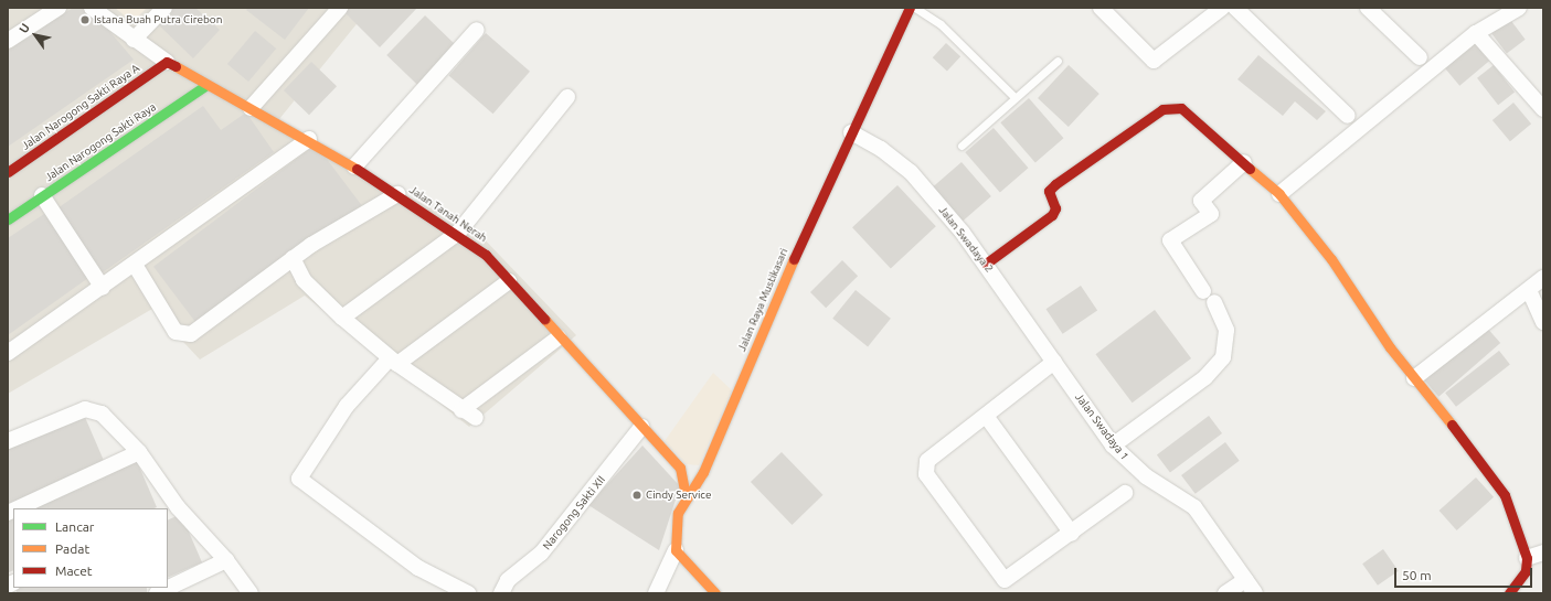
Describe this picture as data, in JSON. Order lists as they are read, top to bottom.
{
  "streets": {
    "street": [
      "Jalan Narogong Sakti Raya A",
      "Jalan Narogong Sakti Raya",
      "Jalan Tanah Nerah",
      "Jalan Swadaya 2",
      "Jalan Raya Mustikasari",
      "Jalan Swadaya 1",
      "Narogong Sakti XII"
    ]
  },
  "crossings": [
    ["Jalan Narogong Sakti Raya A", "Jalan Tanah Nerah"],
    ["Jalan Narogong Sakti Raya", "Jalan Tanah Nerah"],
    ["Jalan Tanah Nerah", "Jalan Raya Mustikasari"],
    ["Jalan Tanah Nerah", "Narogong Sakti XII"],
    ["Jalan Swadaya 2", "Jalan Raya Mustikasari"],
    ["Jalan Swadaya 2", "Jalan Swadaya 1"]
  ],
  "places": ["Istana Buah Putra Cirebon", "Cindy Service"],
  "legend": ["Lancar", "Padat", "Macet"],
  "scale_bar": "50 m",
  "north": "top left"
}
